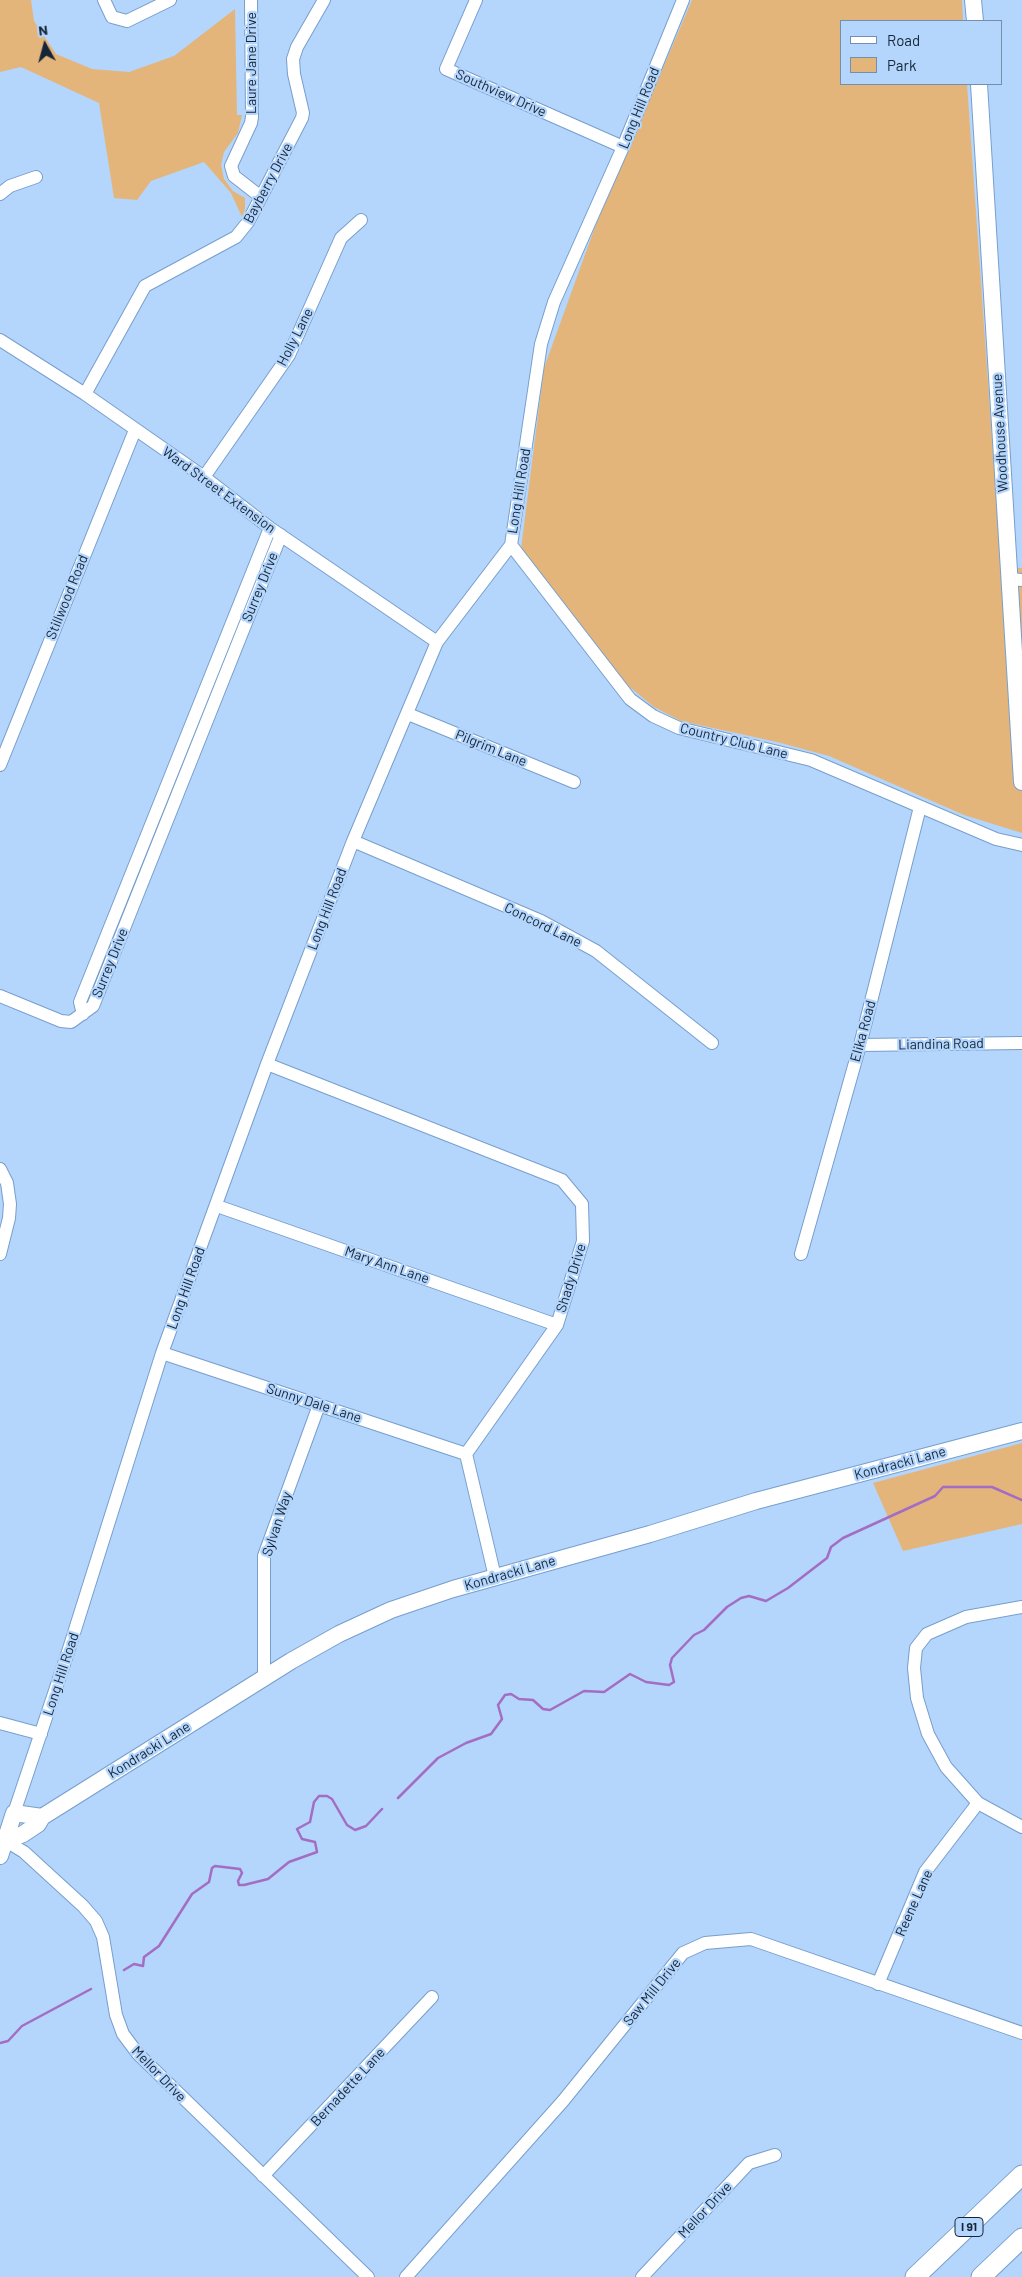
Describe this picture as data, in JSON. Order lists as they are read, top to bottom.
{
  "streets": {
    "highway": ["I 91"],
    "main road": ["Long Hill Road", "Woodhouse Avenue", "Kondracki Lane"],
    "street": [
      "Laure Jane Drive",
      "Southview Drive",
      "Bayberry Drive",
      "Holly Lane",
      "Ward Street Extension",
      "Surrey Drive",
      "Stillwood Road",
      "Country Club Lane",
      "Pilgrim Lane",
      "Concord Lane",
      "Elika Road",
      "Liandina Road",
      "Mary Ann Lane",
      "Shady Drive",
      "Sunny Dale Lane",
      "Sylvan Way",
      "Reene Lane",
      "Saw Mill Drive",
      "Mellor Drive",
      "Bernadette Lane"
    ]
  },
  "crossings": [
    ["Laure Jane Drive", "Bayberry Drive"],
    ["Southview Drive", "Long Hill Road"],
    ["Long Hill Road", "Ward Street Extension"],
    ["Long Hill Road", "Country Club Lane"],
    ["Long Hill Road", "Pilgrim Lane"],
    ["Long Hill Road", "Concord Lane"],
    ["Long Hill Road", "Mary Ann Lane"],
    ["Long Hill Road", "Shady Drive"],
    ["Long Hill Road", "Sunny Dale Lane"],
    ["Long Hill Road", "Kondracki Lane"],
    ["Long Hill Road", "Mellor Drive"],
    ["Bayberry Drive", "Ward Street Extension"],
    ["Holly Lane", "Ward Street Extension"],
    ["Ward Street Extension", "Surrey Drive"],
    ["Ward Street Extension", "Stillwood Road"],
    ["Country Club Lane", "Elika Road"],
    ["Elika Road", "Liandina Road"],
    ["Mary Ann Lane", "Shady Drive"],
    ["Shady Drive", "Sunny Dale Lane"],
    ["Sunny Dale Lane", "Sylvan Way"],
    ["Kondracki Lane", "Sylvan Way"],
    ["Kondracki Lane", "Mellor Drive"],
    ["Reene Lane", "Saw Mill Drive"],
    ["Mellor Drive", "Bernadette Lane"]
  ],
  "legend": ["Road", "Park"],
  "north": "top"
}
